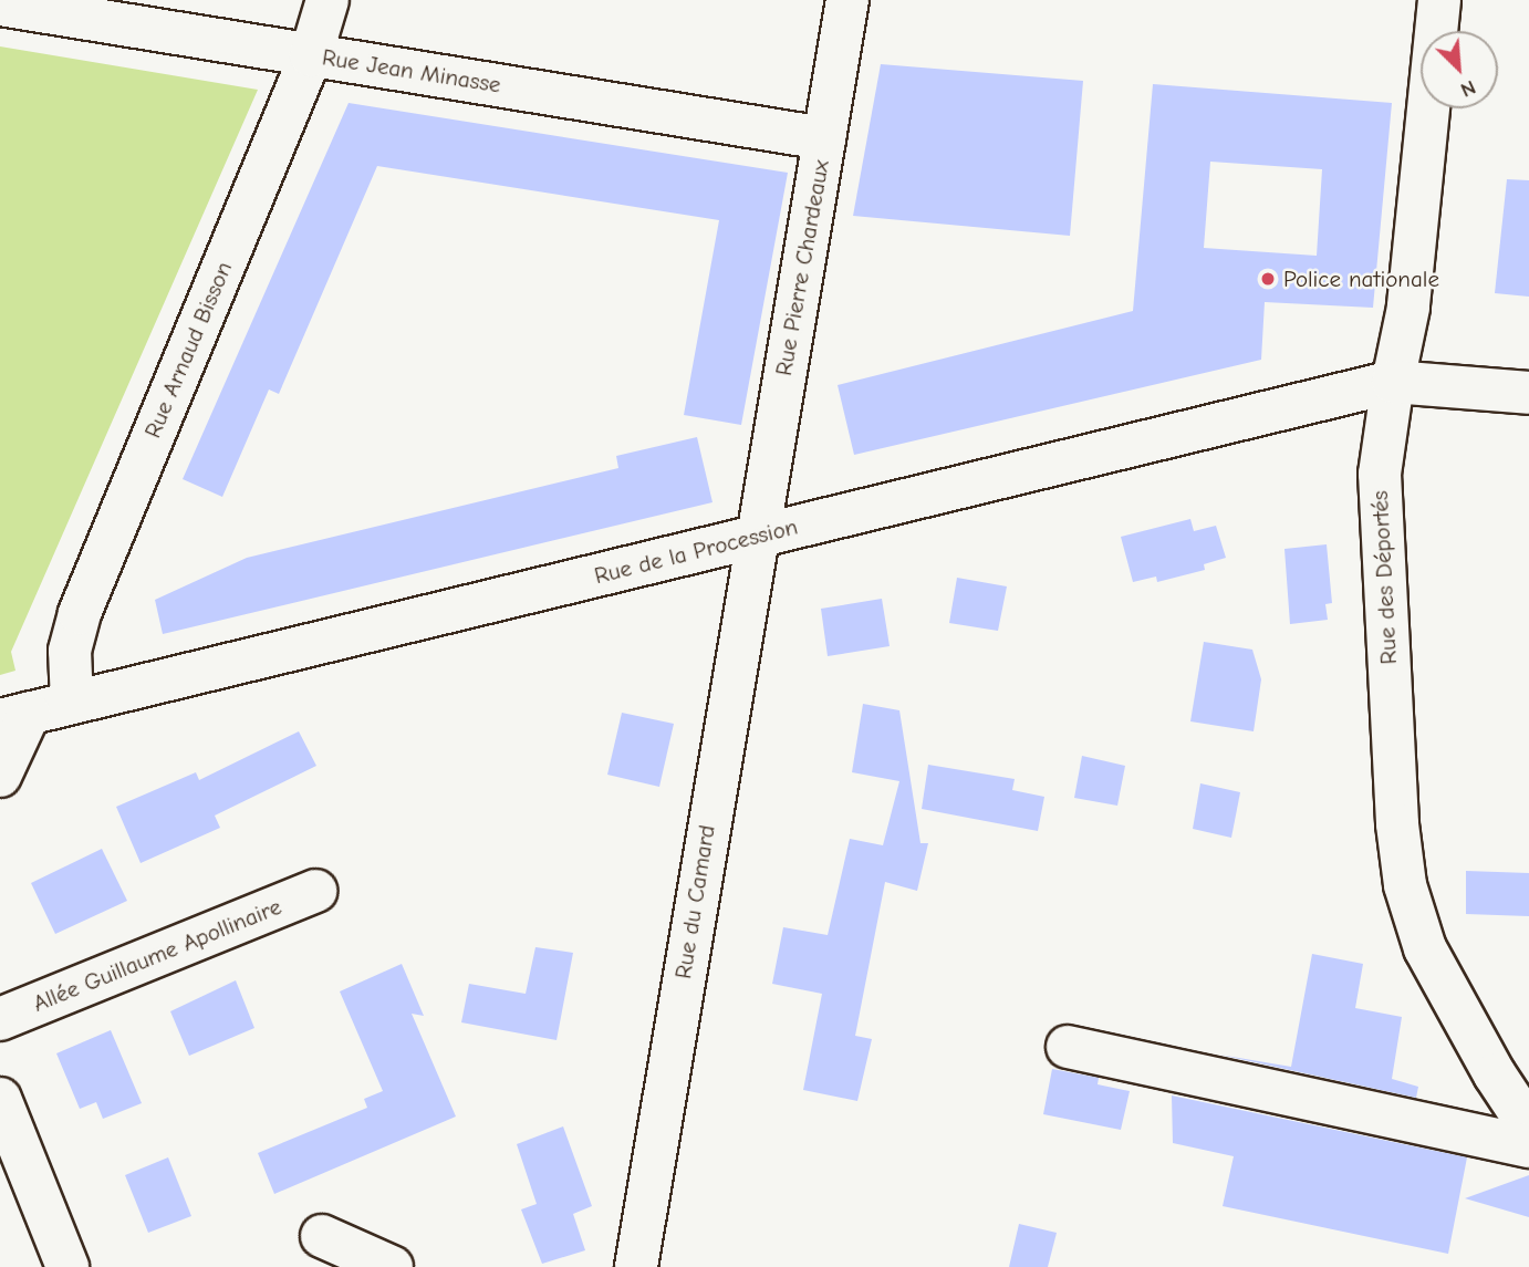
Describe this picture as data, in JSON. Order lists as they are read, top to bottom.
{
  "streets": {
    "street": [
      "Rue Jean Minasse",
      "Rue Pierre Chardeaux",
      "Rue Arnaud Bisson",
      "Rue de la Procession",
      "Rue des Déportés",
      "Rue du Camard",
      "Allée Guillaume Apollinaire"
    ]
  },
  "crossings": [
    ["Rue Jean Minasse", "Rue Pierre Chardeaux"],
    ["Rue Jean Minasse", "Rue Arnaud Bisson"],
    ["Rue Pierre Chardeaux", "Rue de la Procession"],
    ["Rue Pierre Chardeaux", "Rue du Camard"],
    ["Rue Arnaud Bisson", "Rue de la Procession"],
    ["Rue de la Procession", "Rue des Déportés"],
    ["Rue de la Procession", "Rue du Camard"]
  ],
  "places": ["Police nationale"],
  "north": "bottom right"
}
